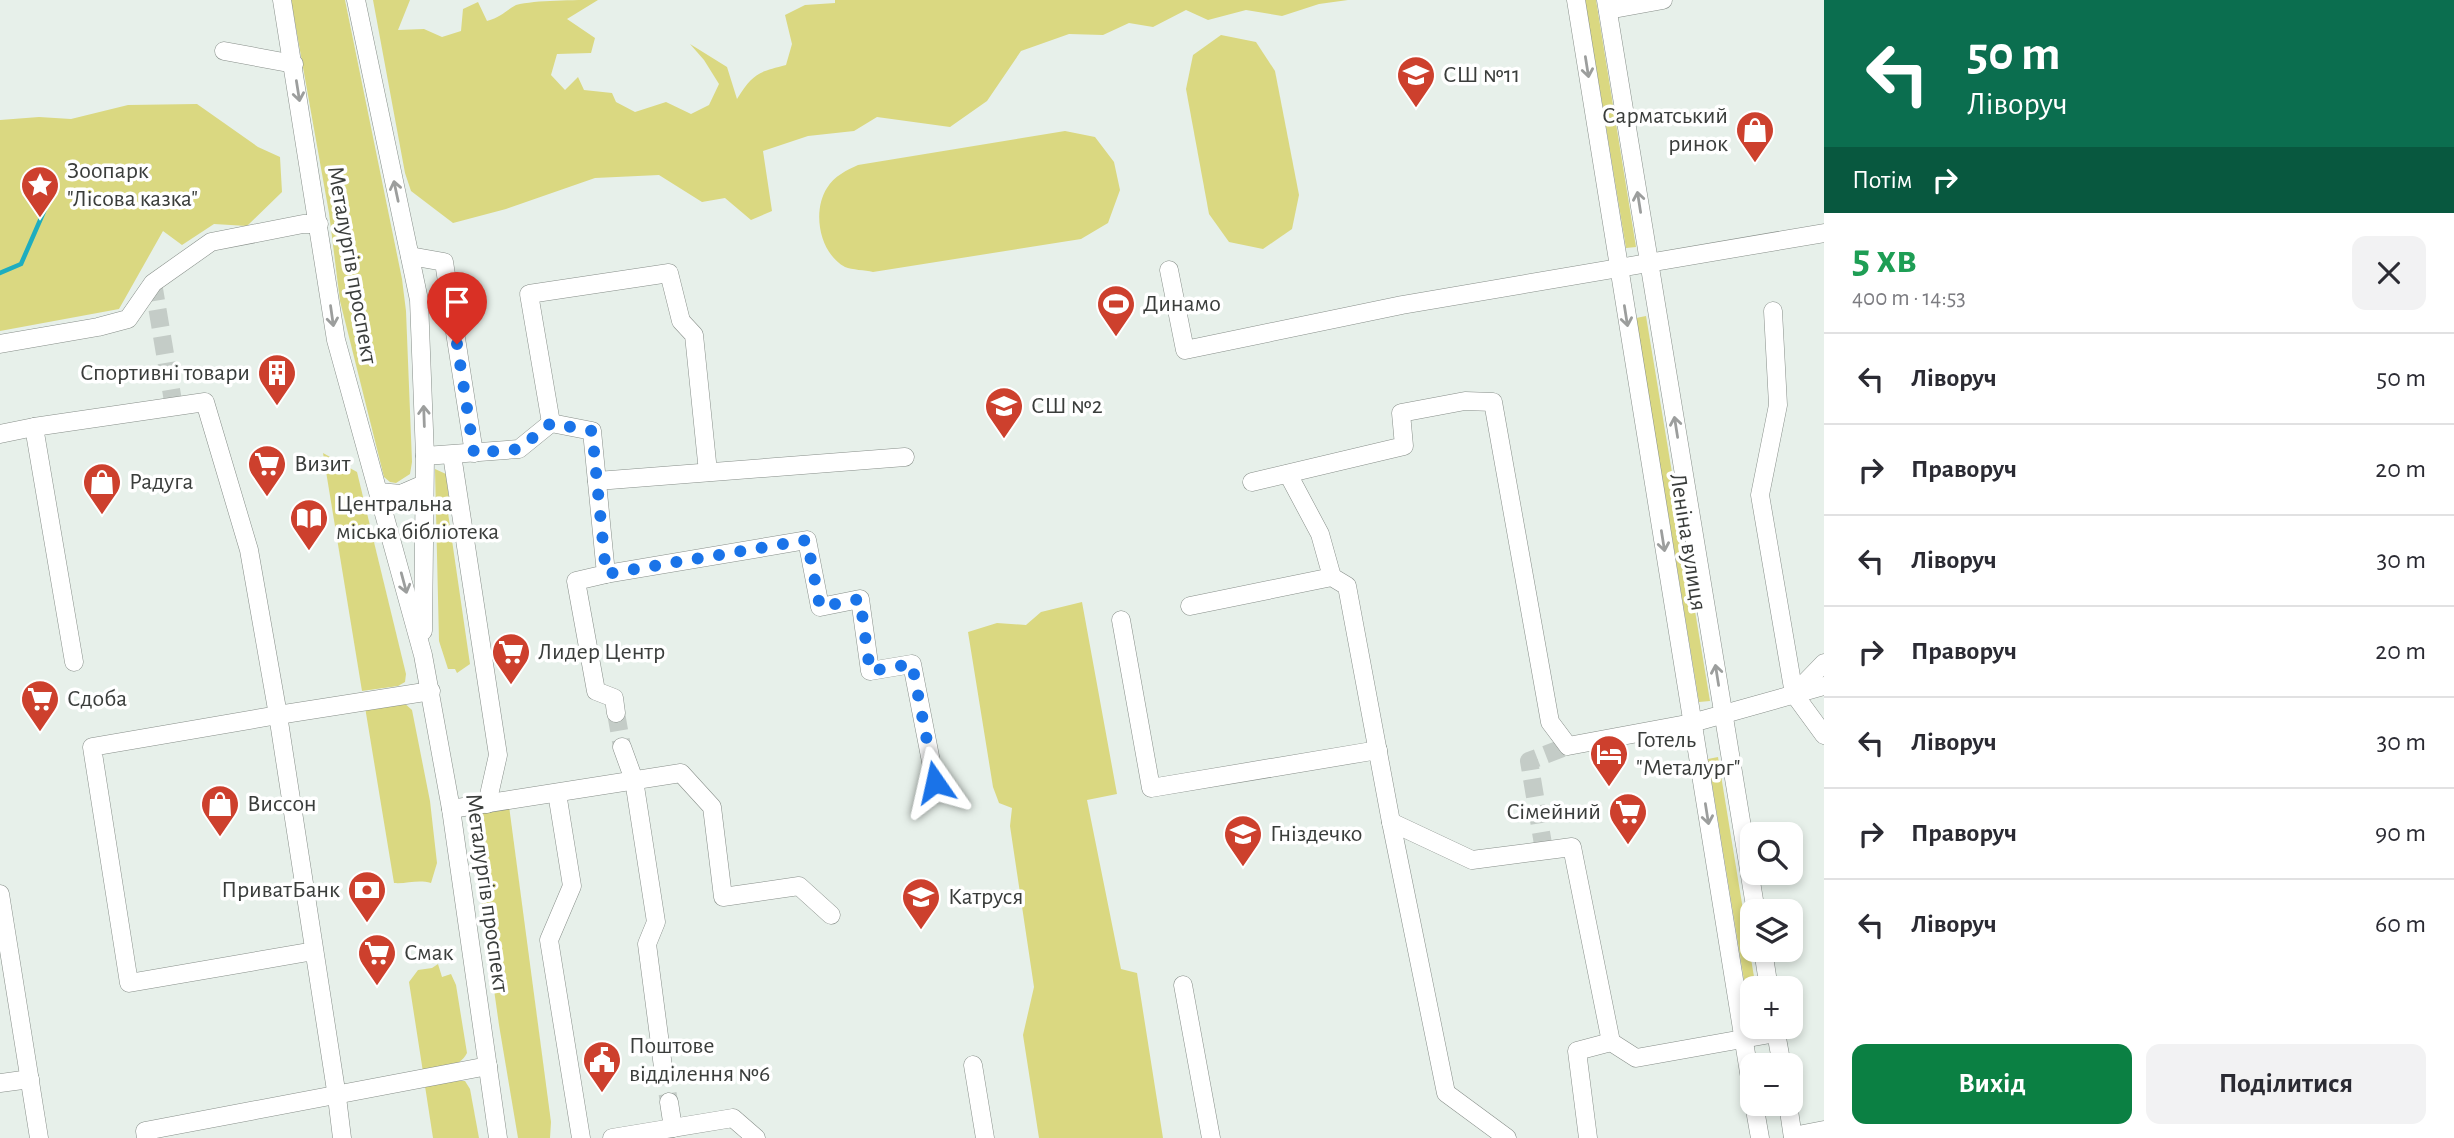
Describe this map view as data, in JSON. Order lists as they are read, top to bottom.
{
  "streets": {
    "street": ["Металургів проспект", "Леніна вулиця"]
  },
  "places": {
    "school or university": [
      "СШ №11",
      "СШ №2",
      "Гніздечко",
      "Катруся"
    ],
    "shop": ["Сарматський ринок", "Радуга", "Виссон"],
    "place": ["Зоопарк \"Лісова казка\""],
    "sports": ["Динамо"],
    "building": ["Спортивні товари"],
    "supermarket": [
      "Визит",
      "Лидер Центр",
      "Сдоба",
      "Сімейний",
      "Смак"
    ],
    "library": ["Центральна міська бібліотека"],
    "hotel": ["Готель \"Металург\""],
    "bank": ["ПриватБанк"],
    "public building": ["Поштове відділення №6"]
  },
  "page": {
    "turn": ["50 m", "Ліворуч"],
    "then": "Потім",
    "heading": ["5 хв", "400 m · 14:53"],
    "list": [
      {
        "name": "Ліворуч",
        "value": "50 m"
      },
      {
        "name": "Праворуч",
        "value": "20 m"
      },
      {
        "name": "Ліворуч",
        "value": "30 m"
      },
      {
        "name": "Праворуч",
        "value": "20 m"
      },
      {
        "name": "Ліворуч",
        "value": "30 m"
      },
      {
        "name": "Праворуч",
        "value": "90 m"
      },
      {
        "name": "Ліворуч",
        "value": "60 m"
      }
    ],
    "map_buttons": ["+", "−"],
    "buttons": ["Вихід", "Поділитися"]
  }
}
